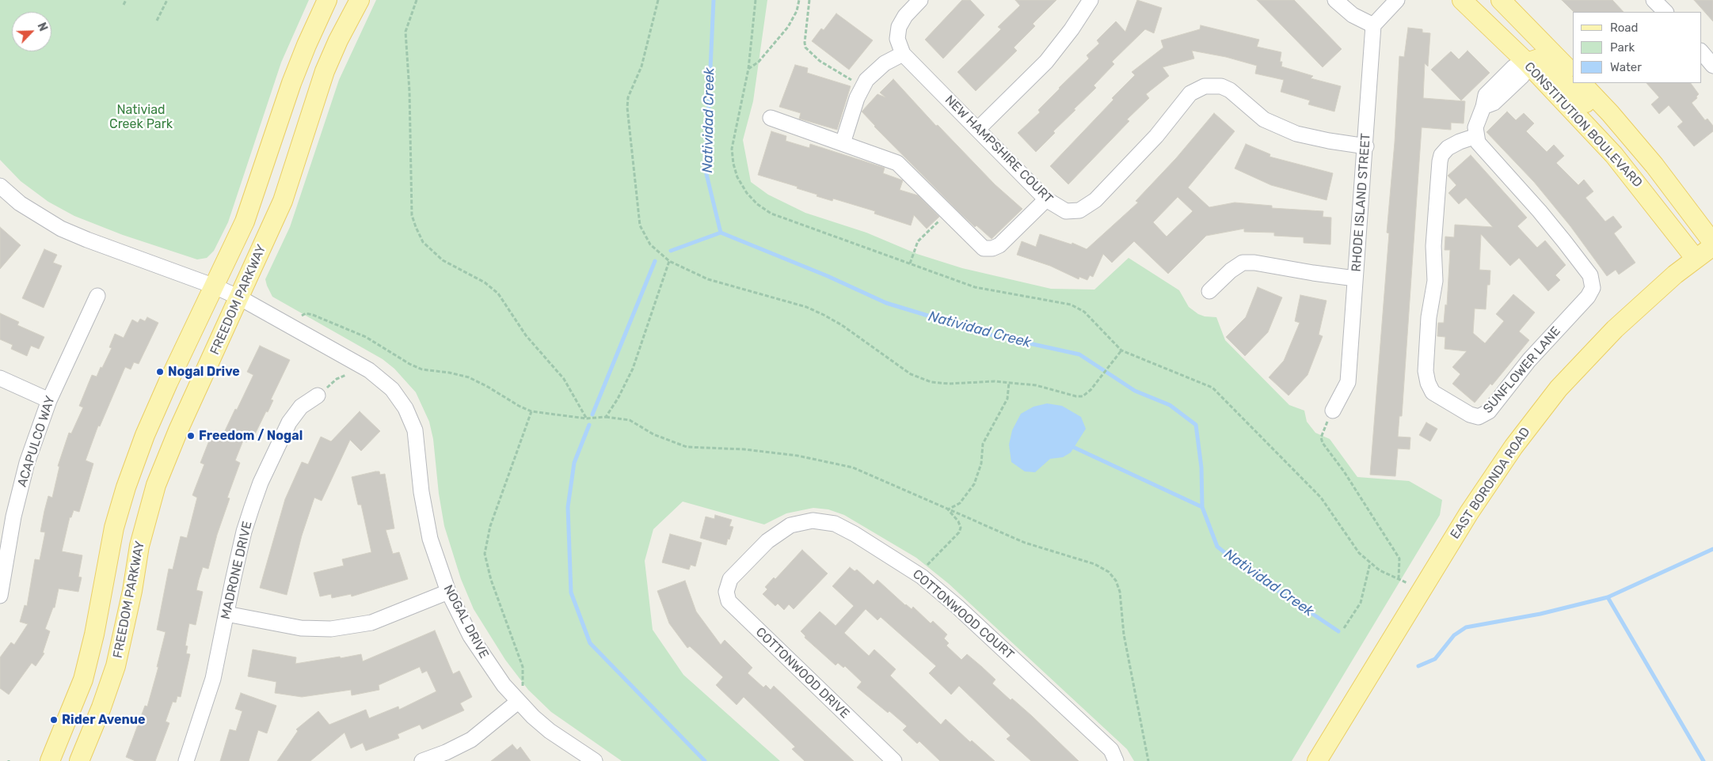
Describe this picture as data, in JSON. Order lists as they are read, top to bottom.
{
  "streets": {
    "main road": ["CONSTITUTION BOULEVARD", "FREEDOM PARKWAY", "EAST BORONDA ROAD"],
    "street": [
      "NEW HAMPSHIRE COURT",
      "RHODE ISLAND STREET",
      "SUNFLOWER LANE",
      "ACAPULCO WAY",
      "MADRONE DRIVE",
      "COTTONWOOD COURT",
      "NOGAL DRIVE",
      "COTTONWOOD DRIVE"
    ]
  },
  "crossings": [
    ["CONSTITUTION BOULEVARD", "EAST BORONDA ROAD"],
    ["NEW HAMPSHIRE COURT", "RHODE ISLAND STREET"],
    ["FREEDOM PARKWAY", "NOGAL DRIVE"],
    ["COTTONWOOD COURT", "COTTONWOOD DRIVE"]
  ],
  "water": ["Natividad Creek"],
  "parks": ["Nativiad Creek Park"],
  "places": ["Nogal Drive", "Freedom / Nogal", "Rider Avenue"],
  "legend": ["Road", "Park", "Water"],
  "north": "top right"
}
